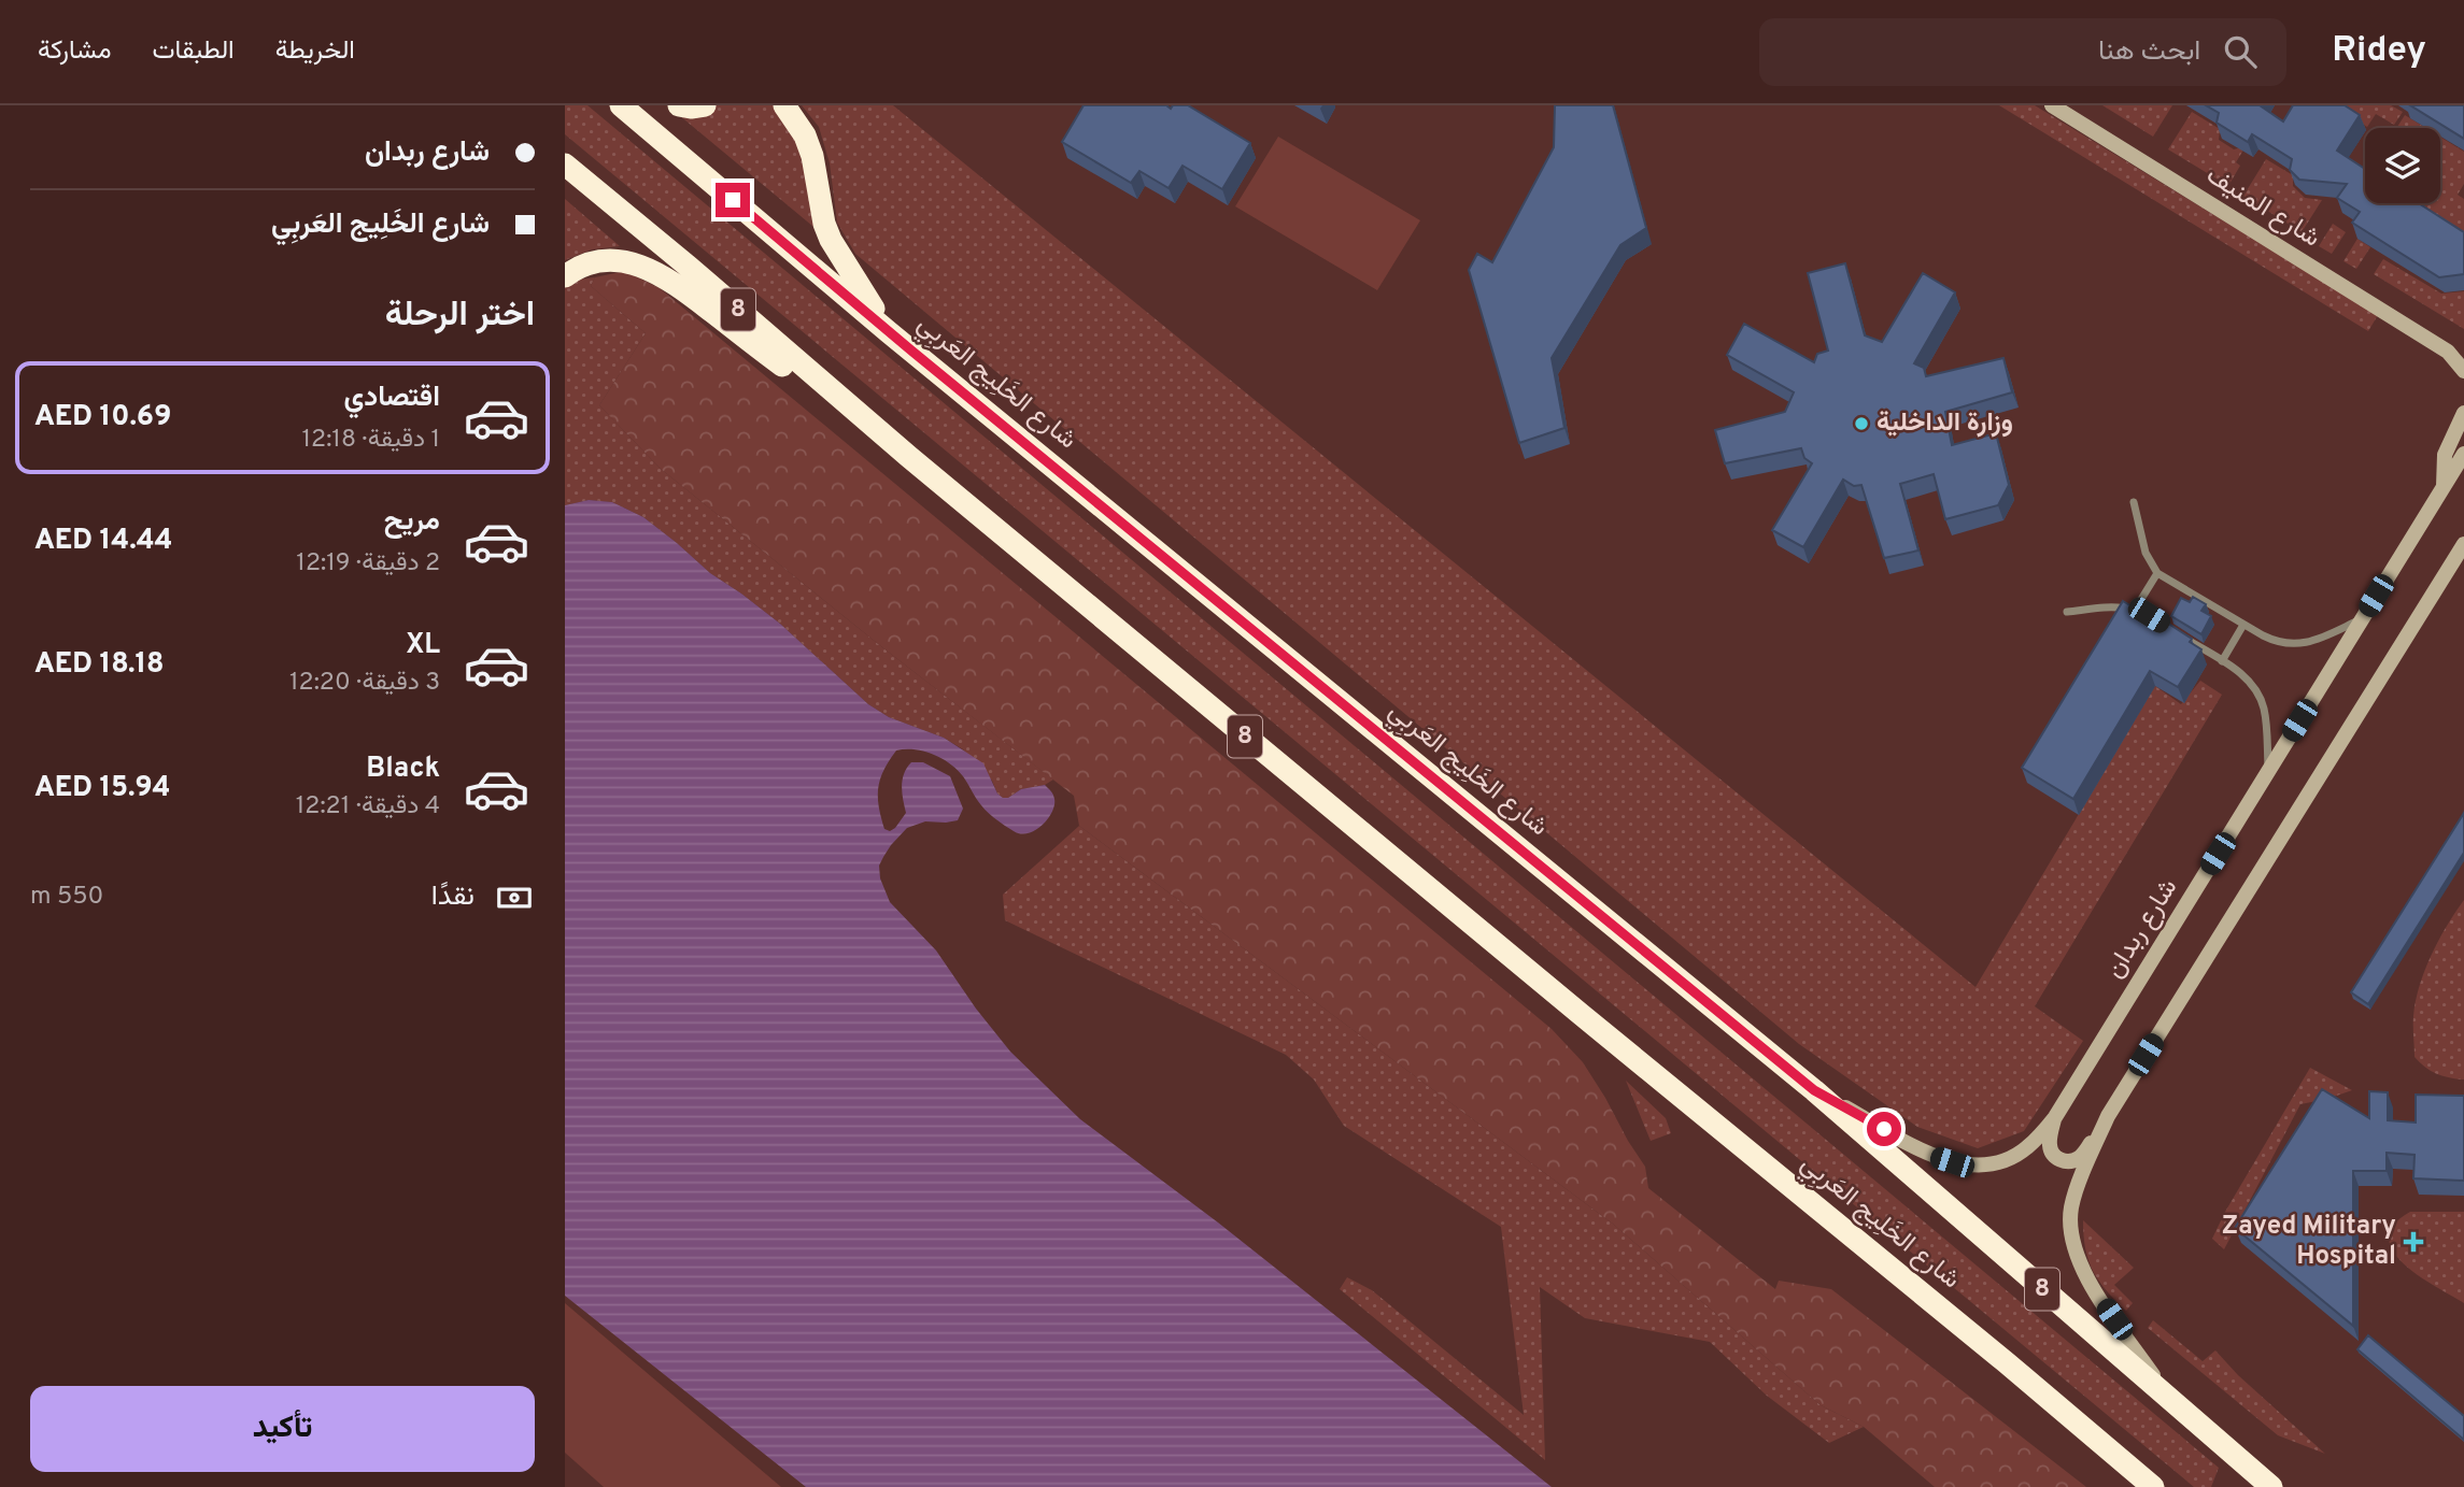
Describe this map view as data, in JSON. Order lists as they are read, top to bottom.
{
  "streets": {
    "highway": ["8", "شارع الخَلِيج العَربِي"],
    "main road": ["شارع المنيف", "شارع ربدان"]
  },
  "crossings": [
    ["شارع الخَلِيج العَربِي", "شارع ربدان"]
  ],
  "places": {
    "other": ["وزارة الداخلية"],
    "health": ["Zayed Military Hospital"]
  },
  "page": {
    "header": "Ridey",
    "search": "ابحث هنا",
    "nav": ["الخريطة", "الطبقات", "مشاركة"],
    "banner": ["شارع ربدان", "شارع الخَلِيج العَربِي"],
    "heading": "اختر الرحلة",
    "list": [
      {
        "name": "اقتصادي",
        "note": "1 دقيقة · 12:18",
        "value": "AED 10.69"
      },
      {
        "name": "مريح",
        "note": "2 دقيقة · 12:19",
        "value": "AED 14.44"
      },
      {
        "name": "XL",
        "note": "3 دقيقة · 12:20",
        "value": "AED 18.18"
      },
      {
        "name": "Black",
        "note": "4 دقيقة · 12:21",
        "value": "AED 15.94"
      }
    ],
    "pay": ["نقدًا", "550 m"],
    "buttons": "تأكيد"
  }
}
